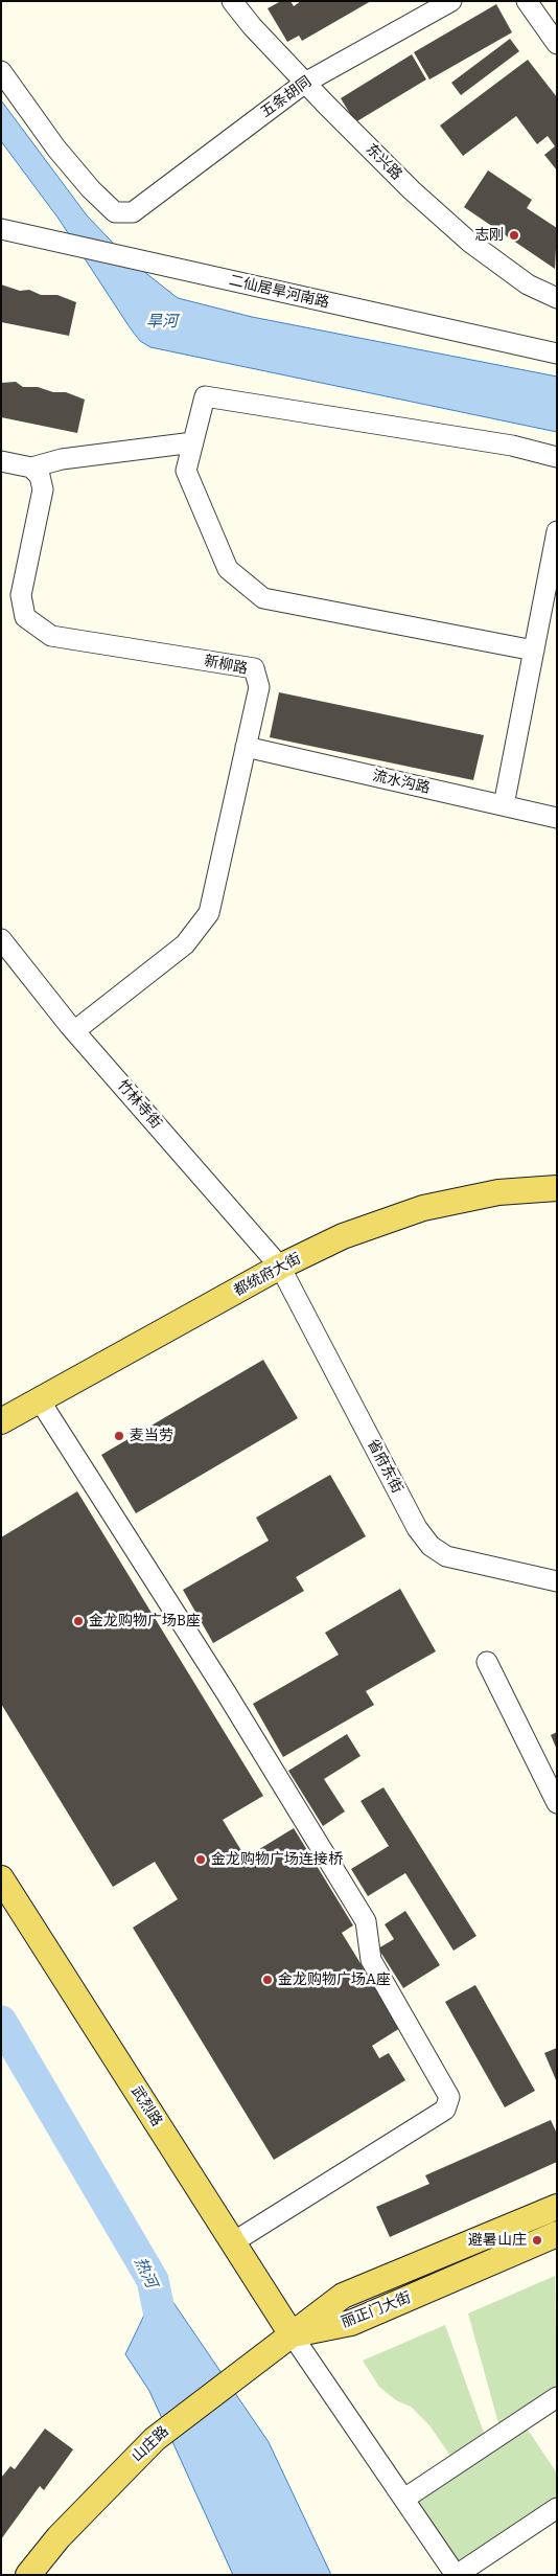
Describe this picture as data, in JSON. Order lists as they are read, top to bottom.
{
  "streets": {
    "main road": [
      "都统府大街",
      "武烈路",
      "丽正门大街",
      "山庄路"
    ],
    "street": [
      "五条胡同",
      "东兴路",
      "二仙居旱河南路",
      "新柳路",
      "流水沟路",
      "竹林寺街",
      "省府东街"
    ]
  },
  "crossings": [
    ["五条胡同", "东兴路"],
    ["新柳路", "流水沟路"],
    ["新柳路", "竹林寺街"],
    ["竹林寺街", "都统府大街"],
    ["竹林寺街", "省府东街"],
    ["都统府大街", "省府东街"],
    ["武烈路", "丽正门大街"],
    ["武烈路", "山庄路"],
    ["丽正门大街", "山庄路"]
  ],
  "water": ["旱河", "热河"],
  "places": [
    "志刚",
    "麦当劳",
    "金龙购物广场B座",
    "金龙购物广场连接桥",
    "金龙购物广场A座",
    "避暑山庄"
  ]
}
